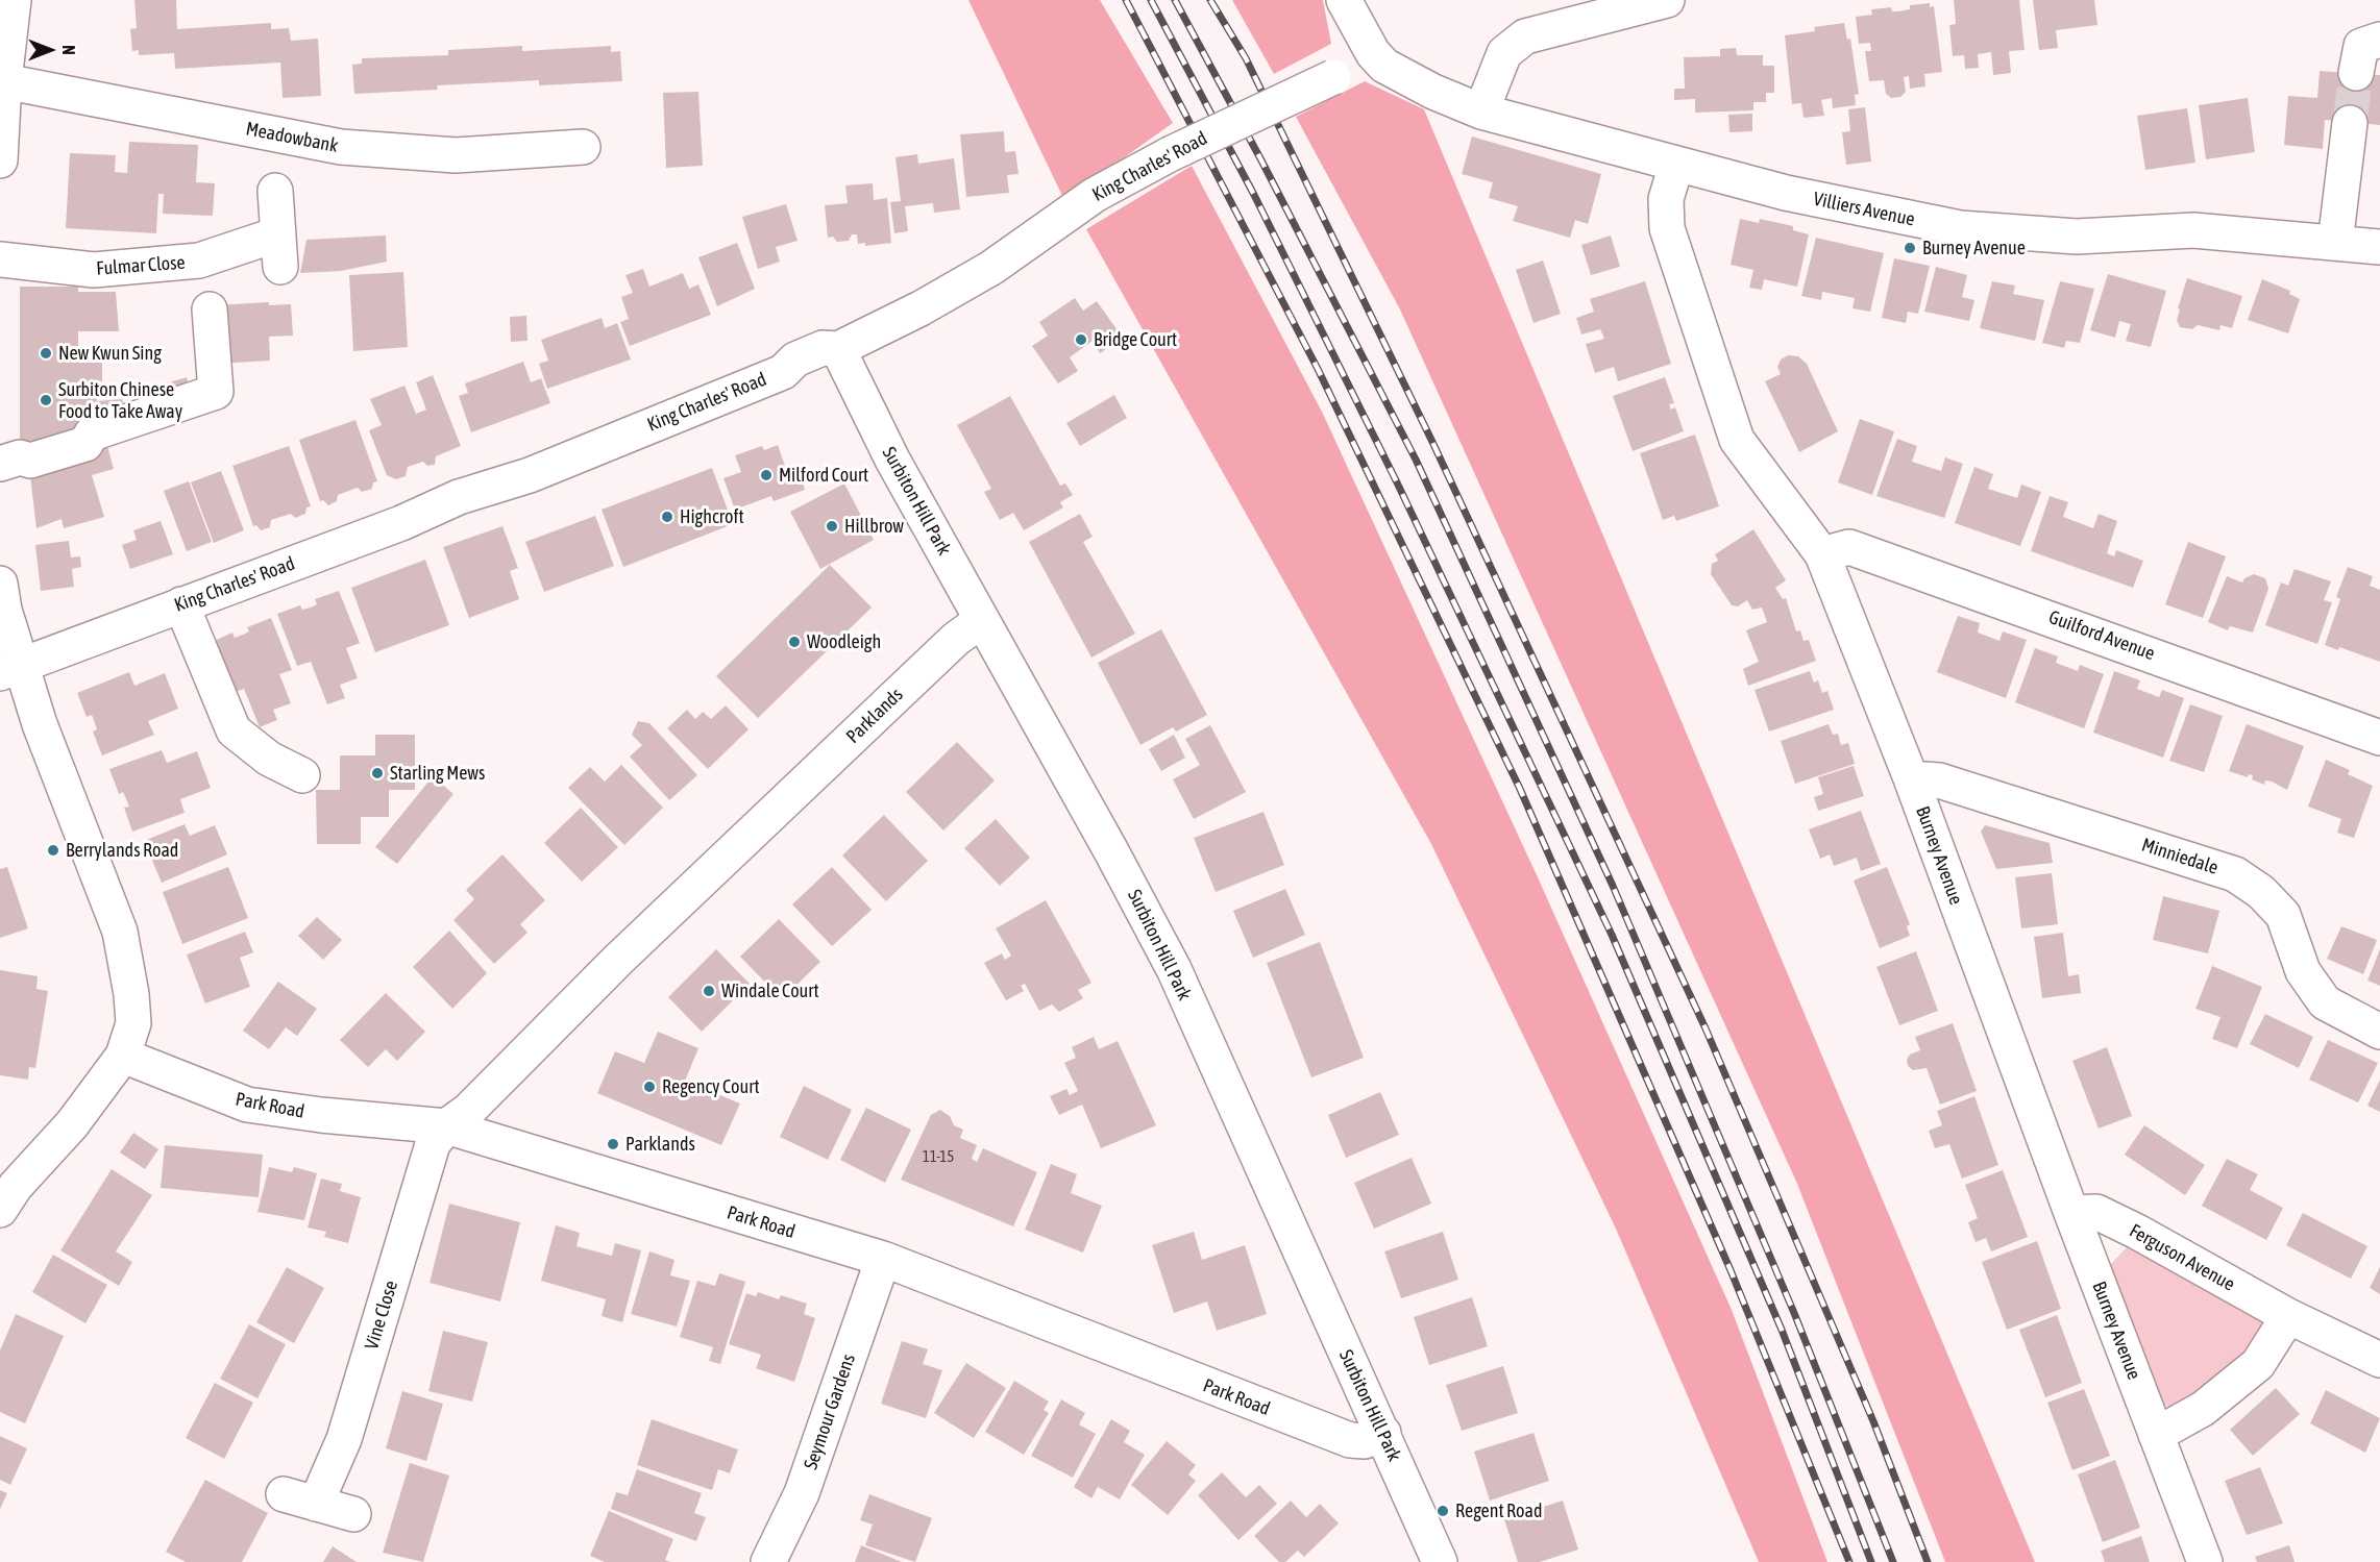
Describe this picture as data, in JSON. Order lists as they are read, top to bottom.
{
  "streets": {
    "street": [
      "Meadowbank",
      "King Charles' Road",
      "Villiers Avenue",
      "Fulmar Close",
      "Surbiton Hill Park",
      "Guilford Avenue",
      "Parklands",
      "Burney Avenue",
      "Minniedale",
      "Park Road",
      "Ferguson Avenue",
      "Vine Close",
      "Seymour Gardens"
    ]
  },
  "crossings": [
    ["King Charles' Road", "Villiers Avenue"],
    ["King Charles' Road", "Surbiton Hill Park"],
    ["Villiers Avenue", "Burney Avenue"],
    ["Surbiton Hill Park", "Parklands"],
    ["Surbiton Hill Park", "Park Road"],
    ["Guilford Avenue", "Burney Avenue"],
    ["Parklands", "Park Road"],
    ["Parklands", "Vine Close"],
    ["Burney Avenue", "Minniedale"],
    ["Burney Avenue", "Ferguson Avenue"],
    ["Park Road", "Vine Close"],
    ["Park Road", "Seymour Gardens"]
  ],
  "places": [
    "Burney Avenue",
    "Bridge Court",
    "New Kwun Sing",
    "Surbiton Chinese Food to Take Away",
    "Milford Court",
    "Highcroft",
    "Hillbrow",
    "Woodleigh",
    "Starling Mews",
    "Berrylands Road",
    "Windale Court",
    "Regency Court",
    "Parklands",
    "Regent Road"
  ],
  "house_numbers": ["11-15"],
  "north": "right"
}
